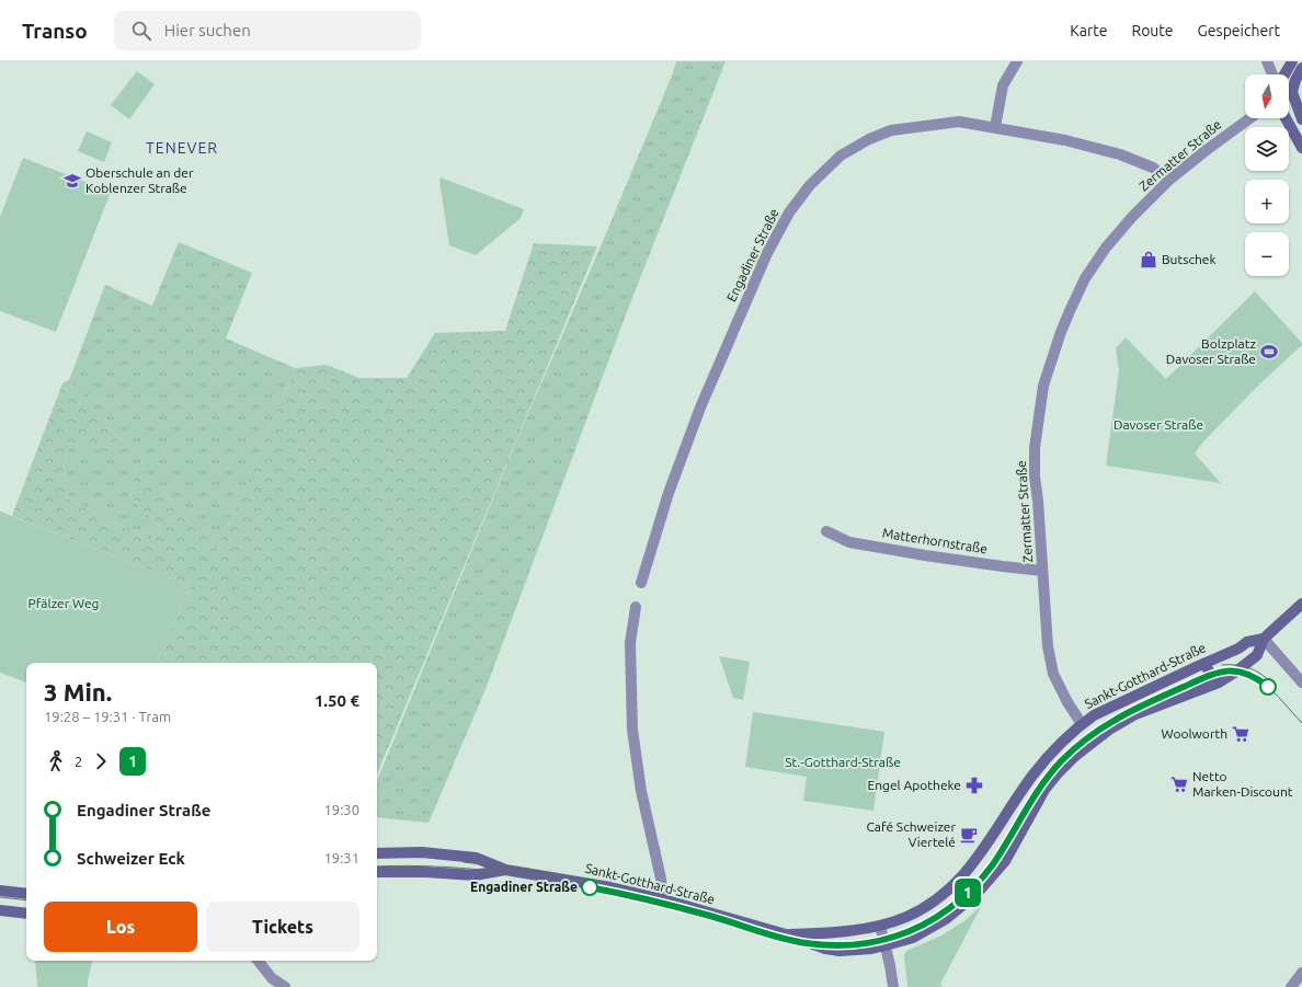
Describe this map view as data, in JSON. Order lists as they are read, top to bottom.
{
  "streets": {
    "street": [
      "Zermatter Straße",
      "Engadiner Straße",
      "Matterhornstraße",
      "Sankt-Gotthard-Straße"
    ]
  },
  "crossings": [
    ["Zermatter Straße", "Engadiner Straße"],
    ["Zermatter Straße", "Matterhornstraße"],
    ["Zermatter Straße", "Sankt-Gotthard-Straße"]
  ],
  "districts": ["TENEVER"],
  "parks": ["Davoser Straße", "Pfälzer Weg", "St.-Gotthard-Straße"],
  "places": {
    "school or university": ["Oberschule an der Koblenzer Straße"],
    "shop": ["Butschek"],
    "sports": ["Bolzplatz Davoser Straße"],
    "supermarket": ["Woolworth", "Netto Marken-Discount"],
    "pharmacy": ["Engel Apotheke"],
    "cafe": ["Café Schweizer Viertelé"],
    "other": ["Engadiner Straße"]
  },
  "lines": ["tram line 1"],
  "north": "bottom",
  "page": {
    "header": "Transo",
    "search": "Hier suchen",
    "nav": ["Karte", "Route", "Gespeichert"],
    "on_map": "1",
    "map_buttons": ["+", "−"],
    "heading": ["3 Min.", "19:28 – 19:31 · Tram", "1.50 €"],
    "legs": ["2", "1"],
    "list": [
      {
        "name": "Engadiner Straße",
        "value": "19:30"
      },
      {
        "name": "Schweizer Eck",
        "value": "19:31"
      }
    ],
    "buttons": ["Los", "Tickets"]
  }
}
